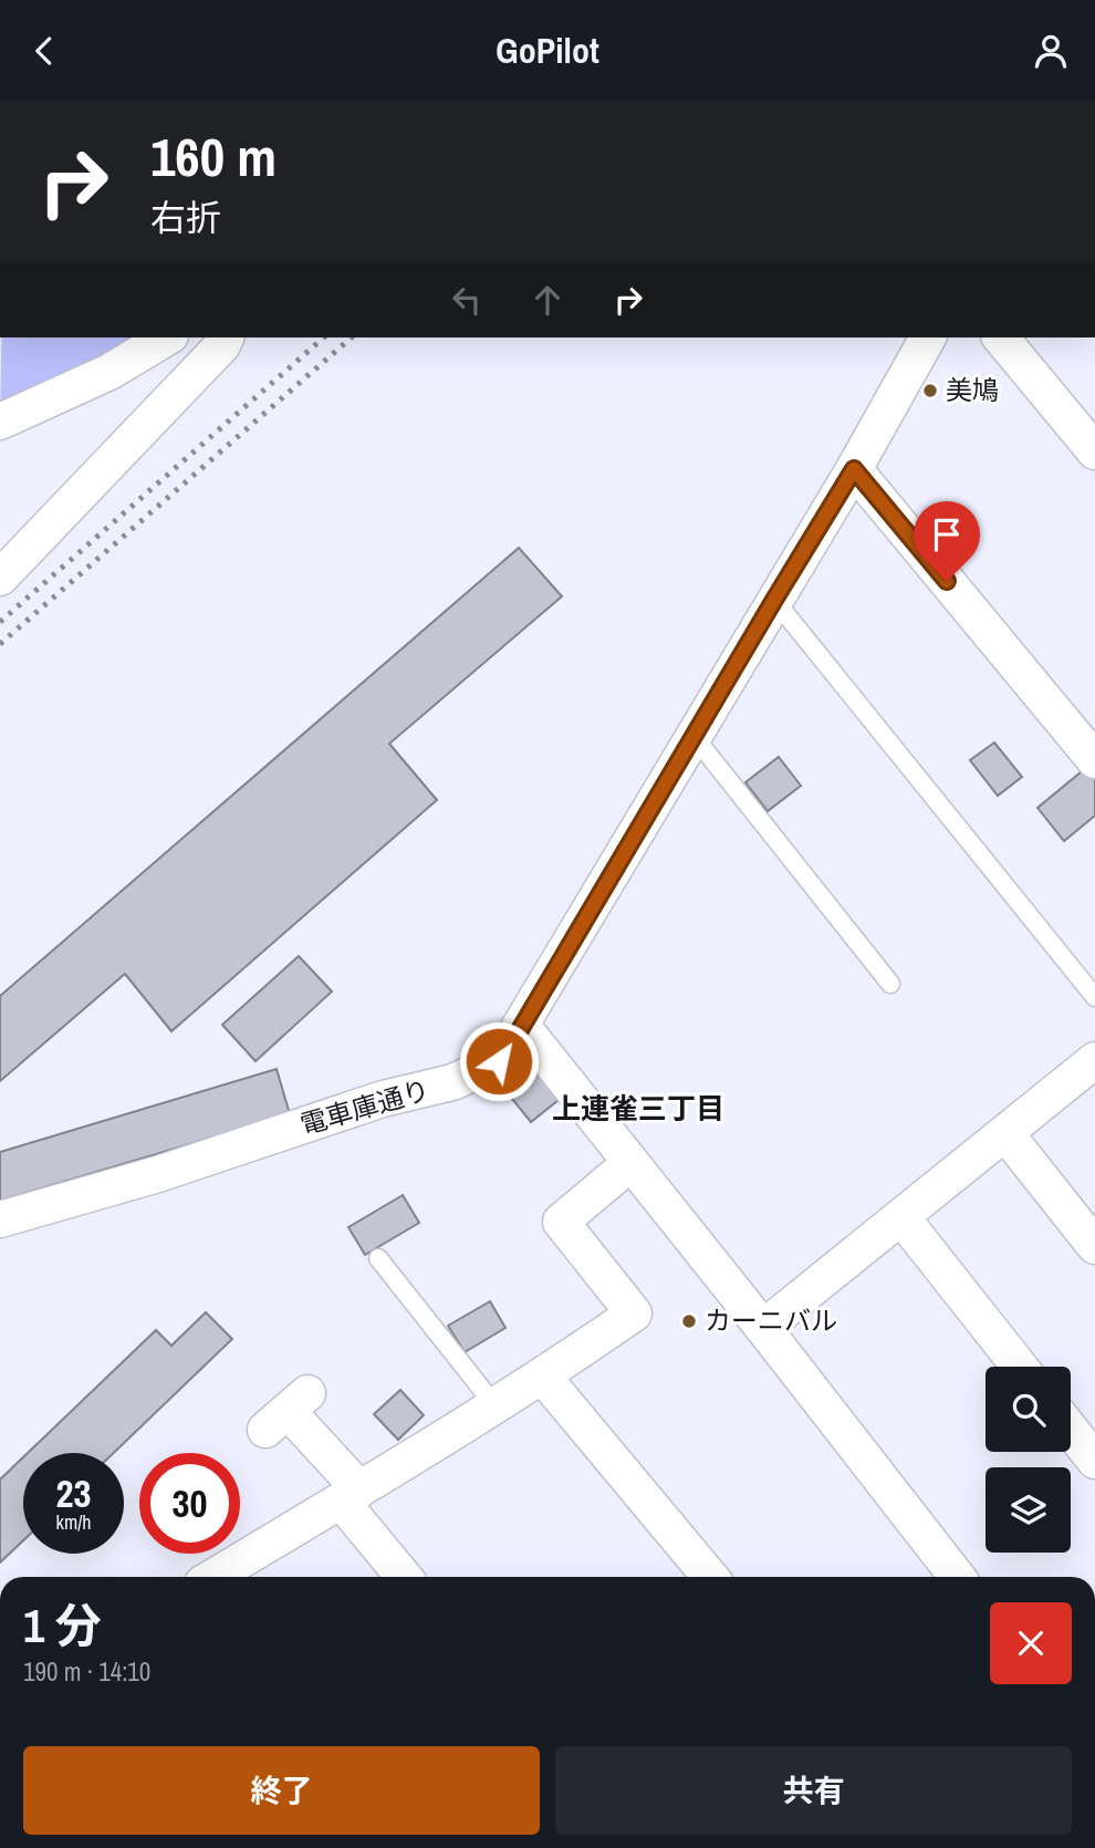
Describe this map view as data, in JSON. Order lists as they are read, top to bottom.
{
  "streets": {
    "street": ["電車庫通り"]
  },
  "districts": ["上連雀三丁目"],
  "places": ["美鳩", "カーニバル"],
  "page": {
    "header": "GoPilot",
    "turn": ["160 m", "右折"],
    "speed": "23 km/h",
    "limit": "30",
    "heading": ["1 分", "190 m · 14:10"],
    "buttons": ["終了", "共有"]
  }
}
